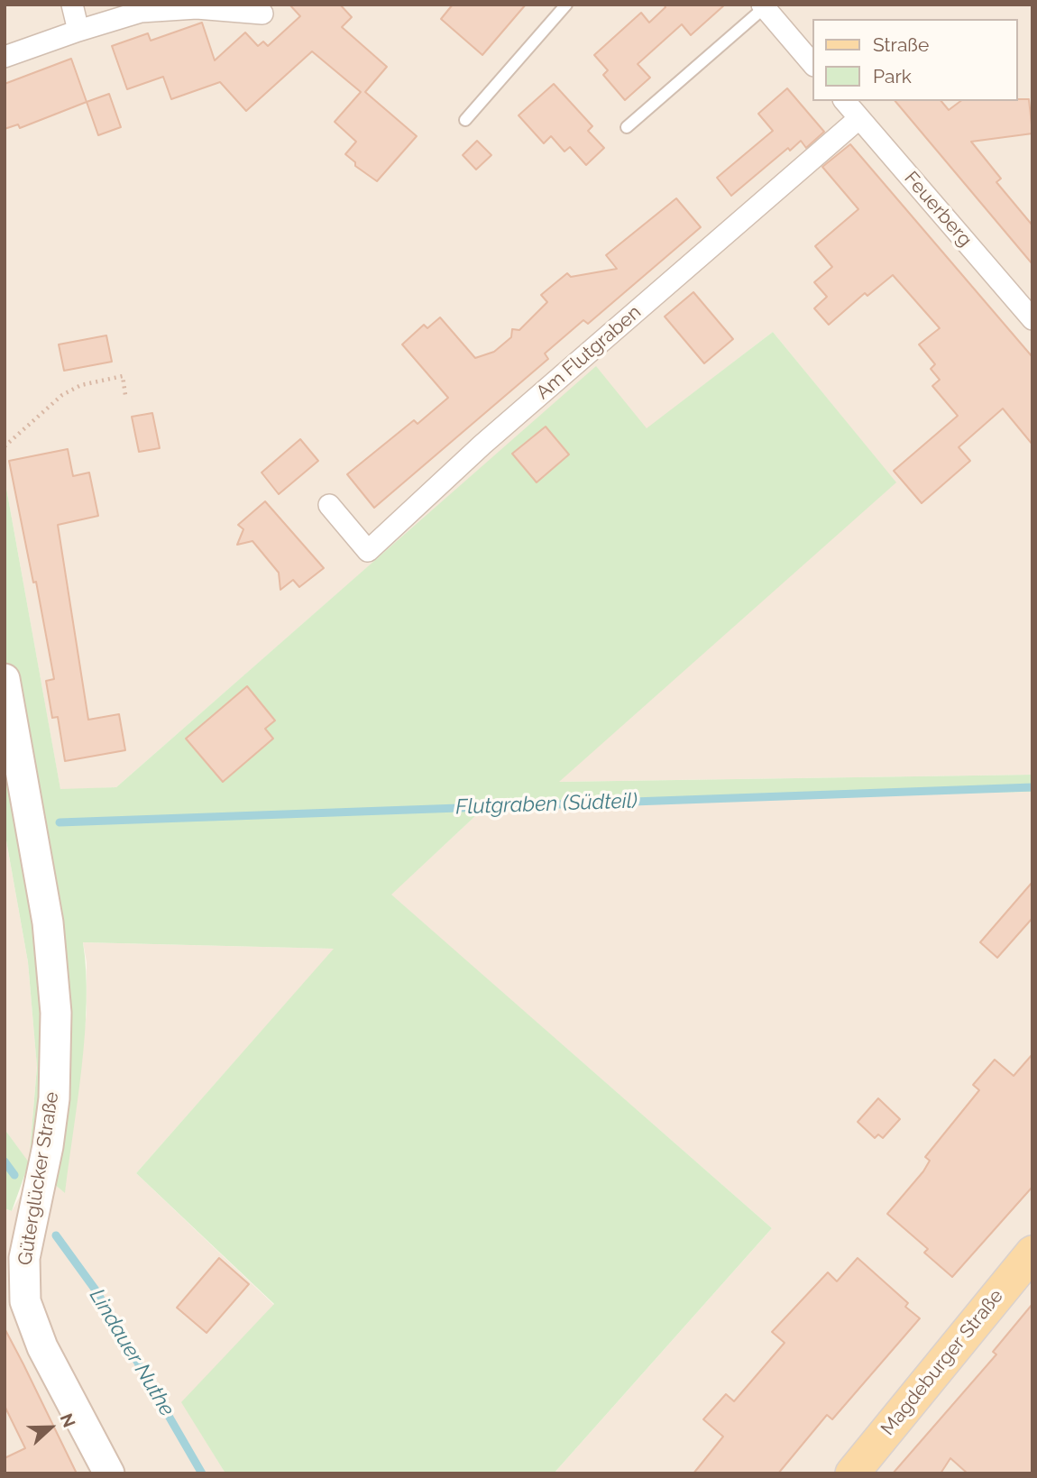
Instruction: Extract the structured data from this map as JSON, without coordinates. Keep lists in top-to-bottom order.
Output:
{
  "streets": {
    "main road": ["Magdeburger Straße"],
    "street": ["Feuerberg", "Am Flutgraben", "Güterglücker Straße"]
  },
  "crossings": [
    ["Feuerberg", "Am Flutgraben"]
  ],
  "water": ["Flutgraben (Südteil)", "Lindauer Nuthe"],
  "legend": ["Straße", "Park"],
  "north": "right"
}
